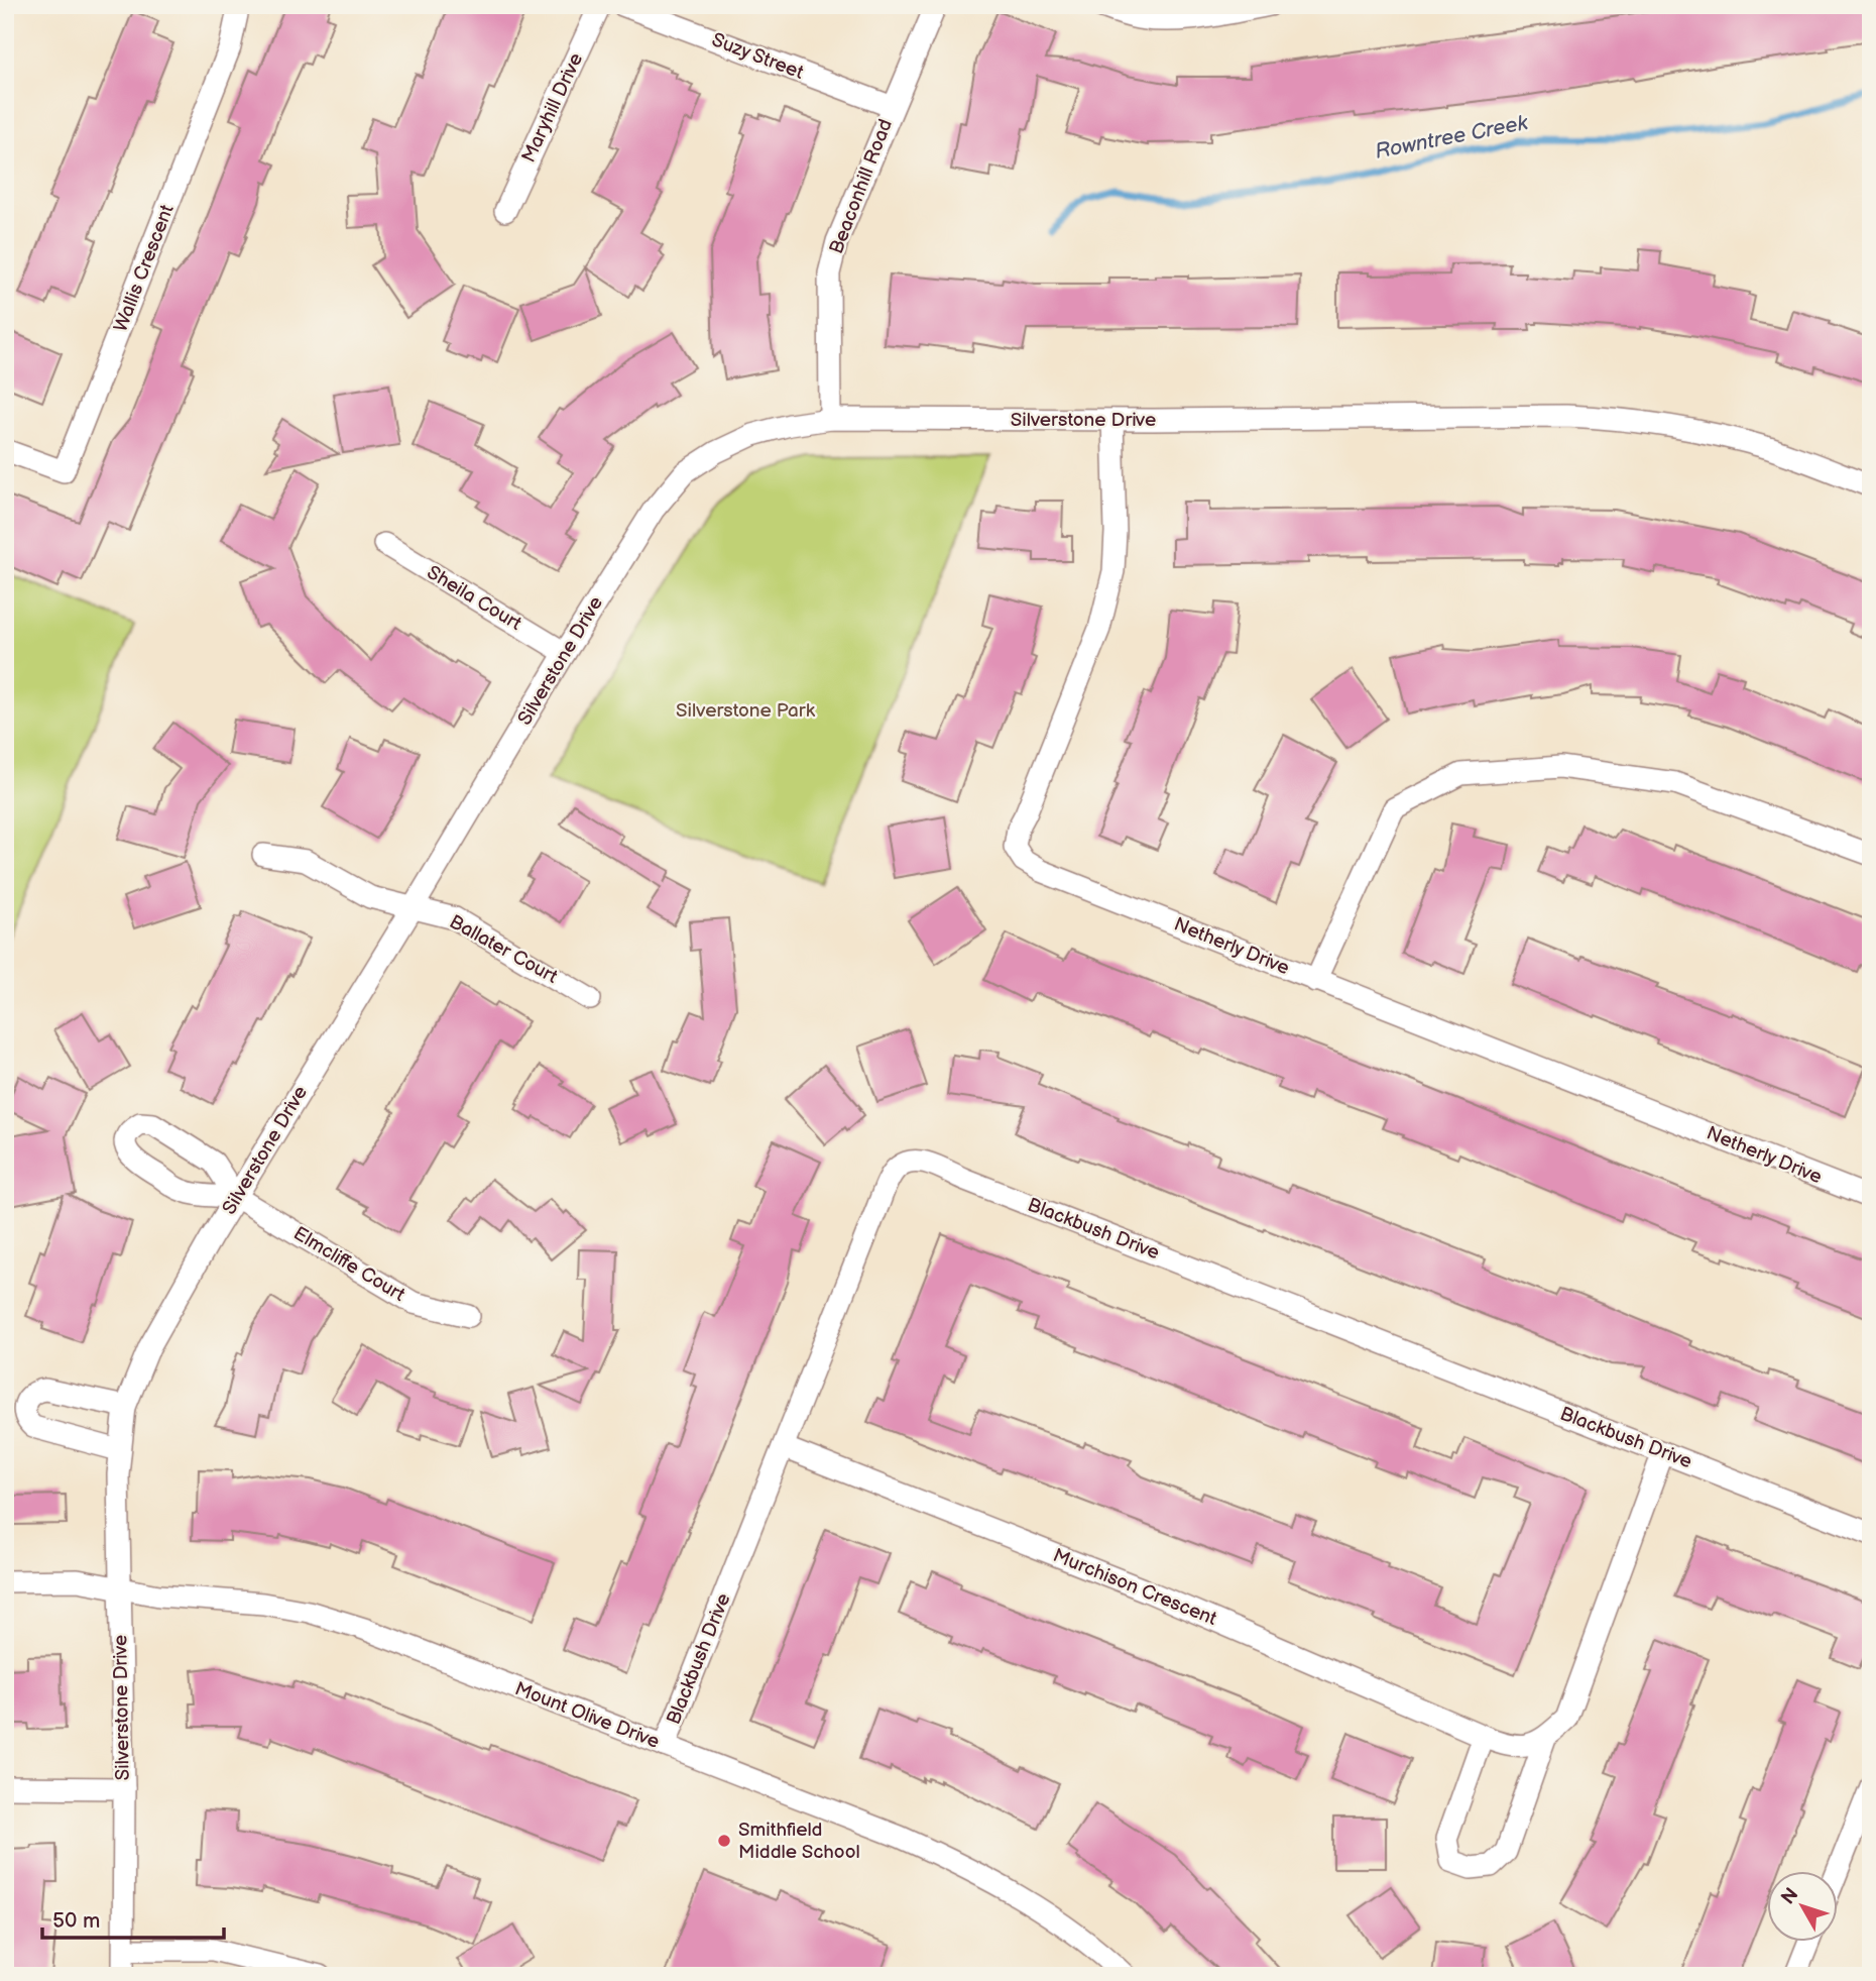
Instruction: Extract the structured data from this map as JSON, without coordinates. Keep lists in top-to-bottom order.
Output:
{
  "streets": {
    "street": [
      "Suzy Street",
      "Maryhill Drive",
      "Beaconhill Road",
      "Wallis Crescent",
      "Silverstone Drive",
      "Sheila Court",
      "Netherly Drive",
      "Ballater Court",
      "Blackbush Drive",
      "Elmcliffe Court",
      "Murchison Crescent",
      "Mount Olive Drive"
    ]
  },
  "crossings": [
    ["Suzy Street", "Beaconhill Road"],
    ["Beaconhill Road", "Silverstone Drive"],
    ["Silverstone Drive", "Sheila Court"],
    ["Silverstone Drive", "Netherly Drive"],
    ["Silverstone Drive", "Ballater Court"],
    ["Silverstone Drive", "Elmcliffe Court"],
    ["Silverstone Drive", "Mount Olive Drive"],
    ["Blackbush Drive", "Murchison Crescent"],
    ["Blackbush Drive", "Mount Olive Drive"]
  ],
  "water": ["Rowntree Creek"],
  "parks": ["Silverstone Park"],
  "places": ["Smithfield Middle School"],
  "scale_bar": "50 m",
  "north": "top left"
}
